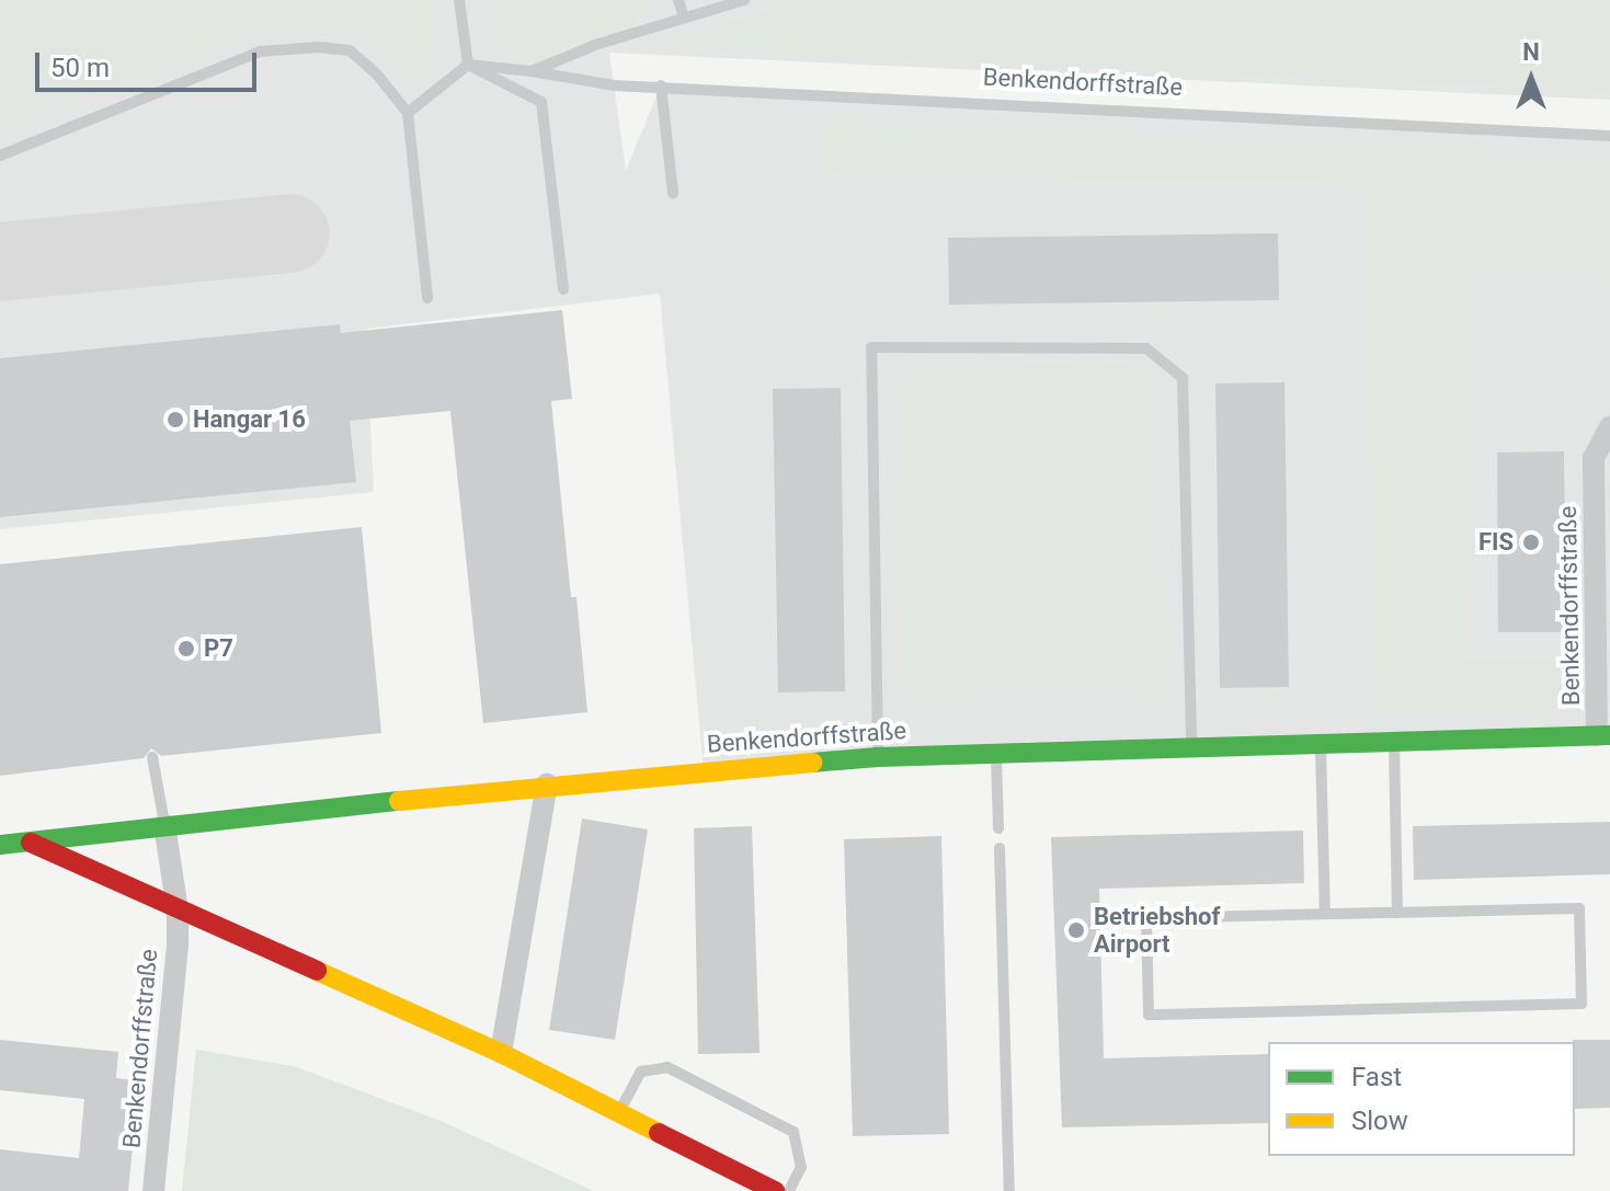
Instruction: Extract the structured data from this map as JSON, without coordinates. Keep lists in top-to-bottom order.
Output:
{
  "streets": {
    "street": ["Benkendorffstraße"]
  },
  "places": [
    "Hangar 16",
    "FIS",
    "P7",
    "Betriebshof Airport"
  ],
  "legend": ["Fast", "Slow"],
  "scale_bar": "50 m",
  "north": "top"
}
